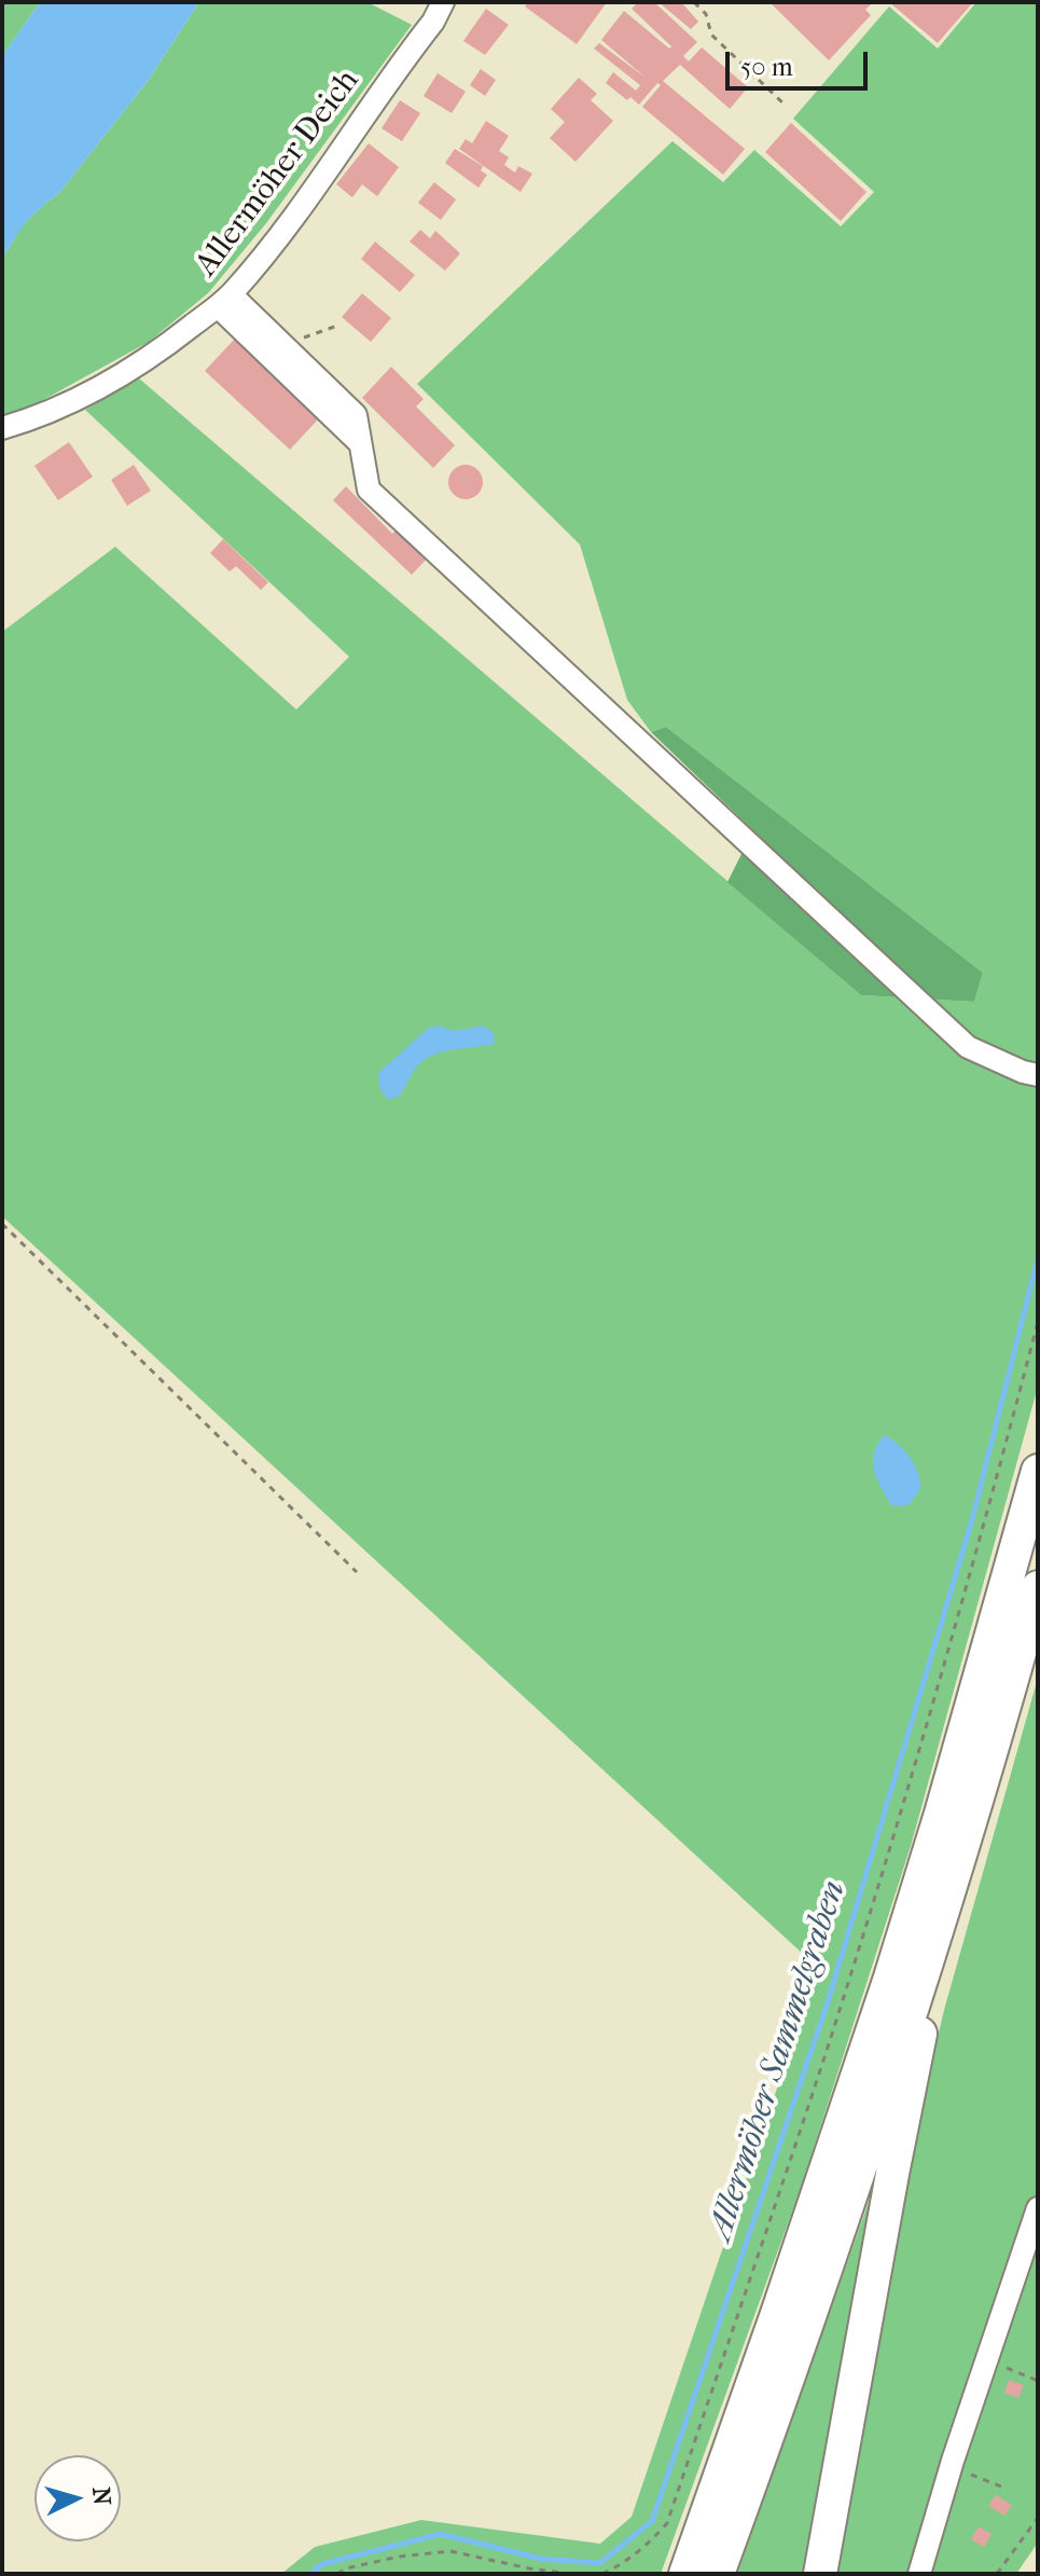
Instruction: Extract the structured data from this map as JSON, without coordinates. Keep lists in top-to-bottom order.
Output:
{
  "streets": {
    "street": ["Allermöher Deich"]
  },
  "water": ["Allermöher Sammelgraben"],
  "scale_bar": "50 m",
  "north": "right"
}
